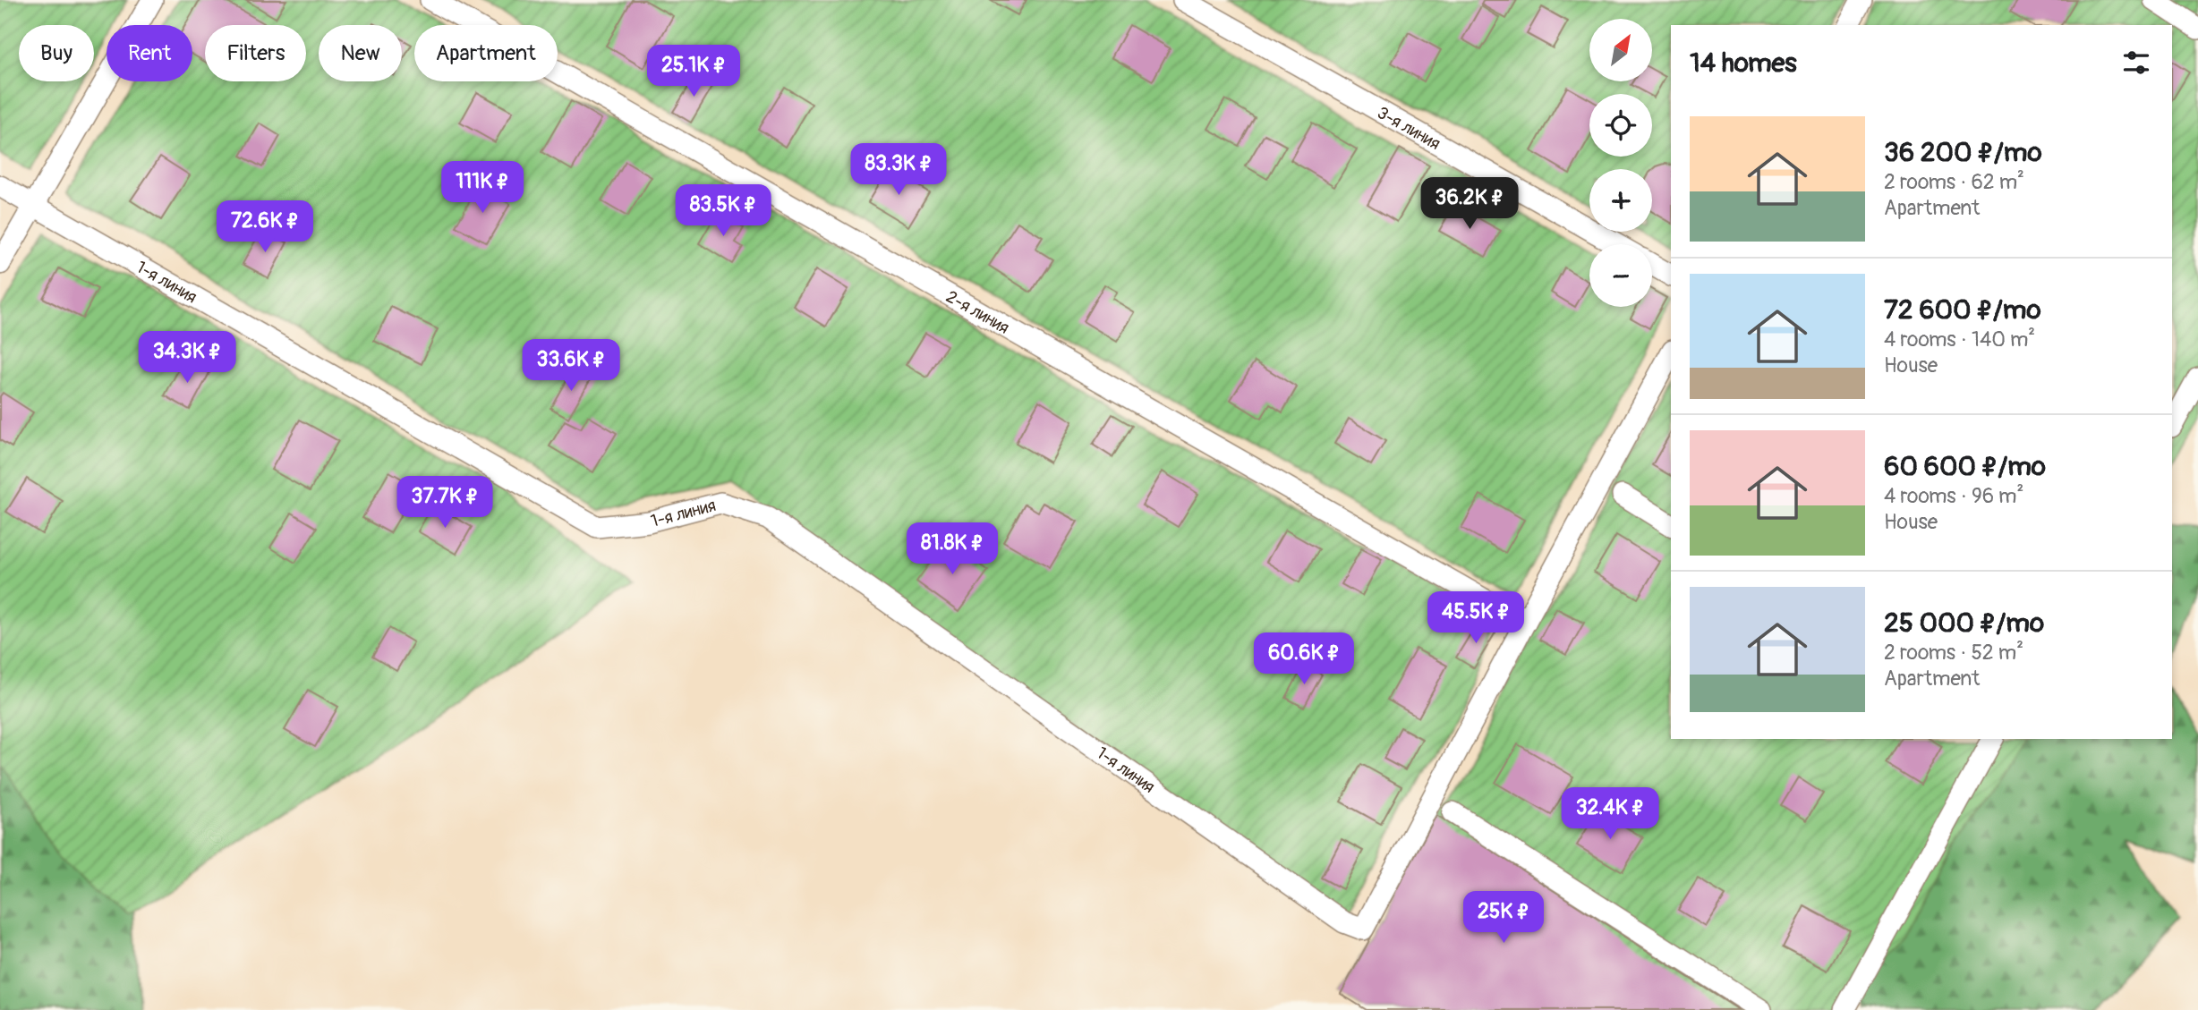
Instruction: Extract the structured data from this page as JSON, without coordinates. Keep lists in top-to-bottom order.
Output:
{
  "streets": {
    "lane": ["3-я линия", "1-я линия", "2-я линия"]
  },
  "crossings": [
    ["1-я линия", "2-я линия"]
  ],
  "north": "top right",
  "page": {
    "map_buttons": ["+", "−"],
    "chip": [
      "Buy",
      "Rent",
      "Filters",
      "New",
      "Apartment"
    ],
    "heading": "14 homes",
    "price": [
      "25.1K ₽",
      "83.3K ₽",
      "111K ₽",
      "36.2K ₽",
      "83.5K ₽",
      "72.6K ₽",
      "34.3K ₽",
      "33.6K ₽",
      "37.7K ₽",
      "81.8K ₽",
      "45.5K ₽",
      "60.6K ₽",
      "32.4K ₽",
      "25K ₽"
    ],
    "list": [
      {
        "name": "36 200 ₽/mo",
        "note": "2 rooms · 62 m² · Apartment"
      },
      {
        "name": "72 600 ₽/mo",
        "note": "4 rooms · 140 m² · House"
      },
      {
        "name": "60 600 ₽/mo",
        "note": "4 rooms · 96 m² · House"
      },
      {
        "name": "25 000 ₽/mo",
        "note": "2 rooms · 52 m² · Apartment"
      }
    ]
  }
}
